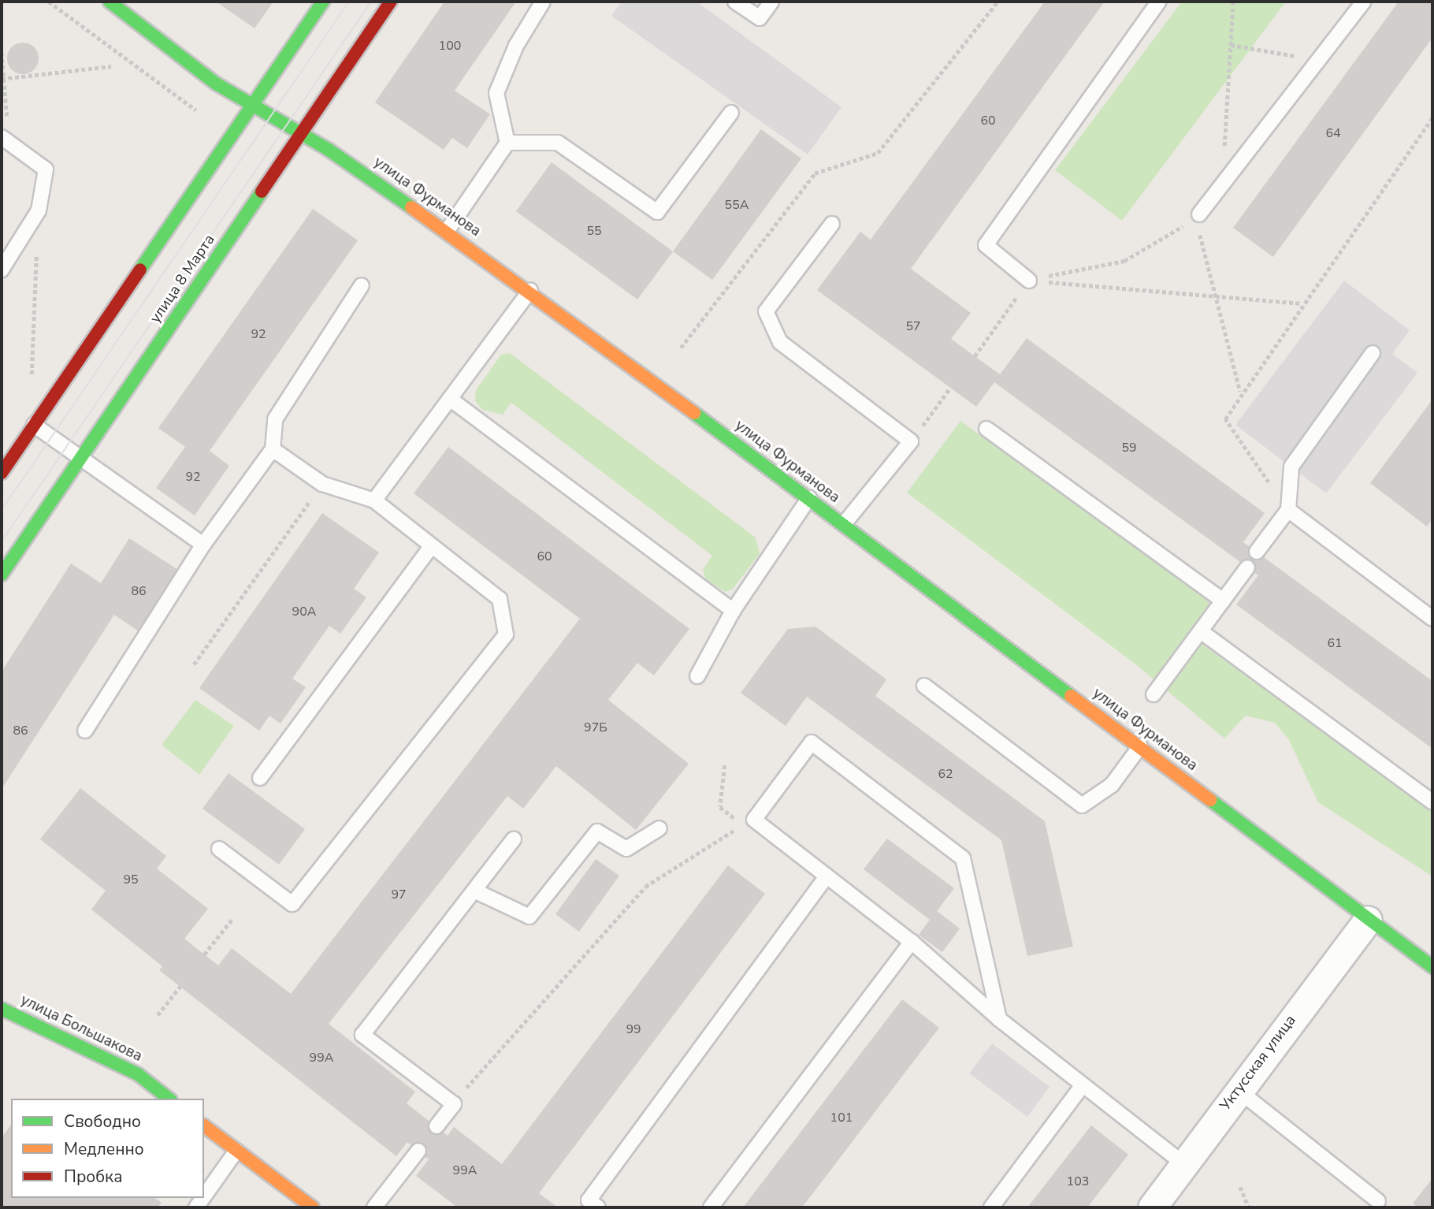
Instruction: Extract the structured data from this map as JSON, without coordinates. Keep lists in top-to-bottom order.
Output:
{
  "streets": {
    "main road": ["улица Фурманова", "улица 8 Марта", "улица Большакова"],
    "street": ["Уктусская улица"]
  },
  "crossings": [
    ["улица Фурманова", "улица 8 Марта"],
    ["улица Фурманова", "Уктусская улица"]
  ],
  "house_numbers": [
    "100",
    "60",
    "64",
    "55А",
    "55",
    "57",
    "92",
    "59",
    "92",
    "60",
    "86",
    "90А",
    "61",
    "97Б",
    "86",
    "62",
    "95",
    "97",
    "99",
    "99А",
    "101",
    "99А",
    "103"
  ],
  "legend": ["Свободно", "Медленно", "Пробка"]
}
